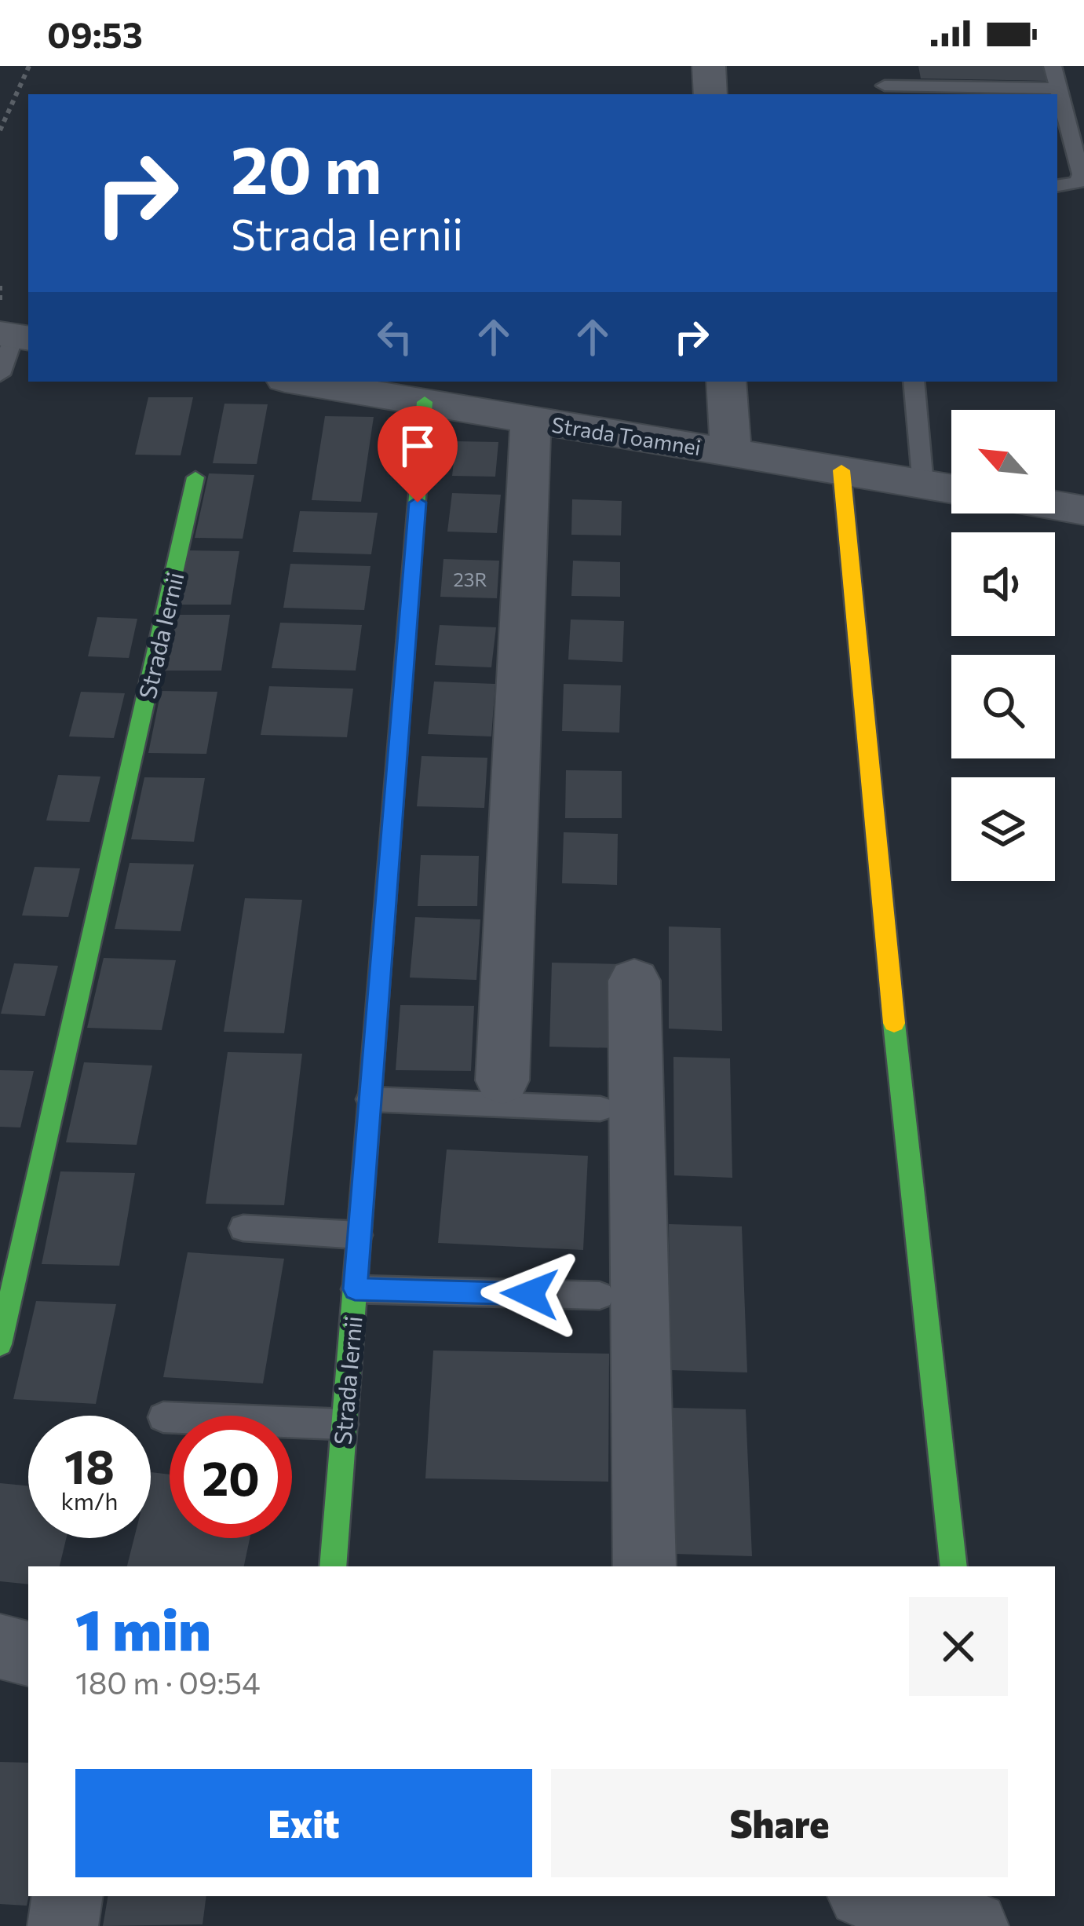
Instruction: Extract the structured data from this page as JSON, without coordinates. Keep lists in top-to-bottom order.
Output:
{
  "streets": {
    "street": ["Strada Toamnei", "Strada Iernii"]
  },
  "crossings": [
    ["Strada Toamnei", "Strada Iernii"]
  ],
  "house_numbers": ["23R"],
  "north": "top left",
  "page": {
    "status": "09:53",
    "turn": ["20 m", "Strada Iernii"],
    "speed": "18 km/h",
    "limit": "20",
    "heading": ["1 min", "180 m · 09:54"],
    "buttons": ["Exit", "Share"]
  }
}
